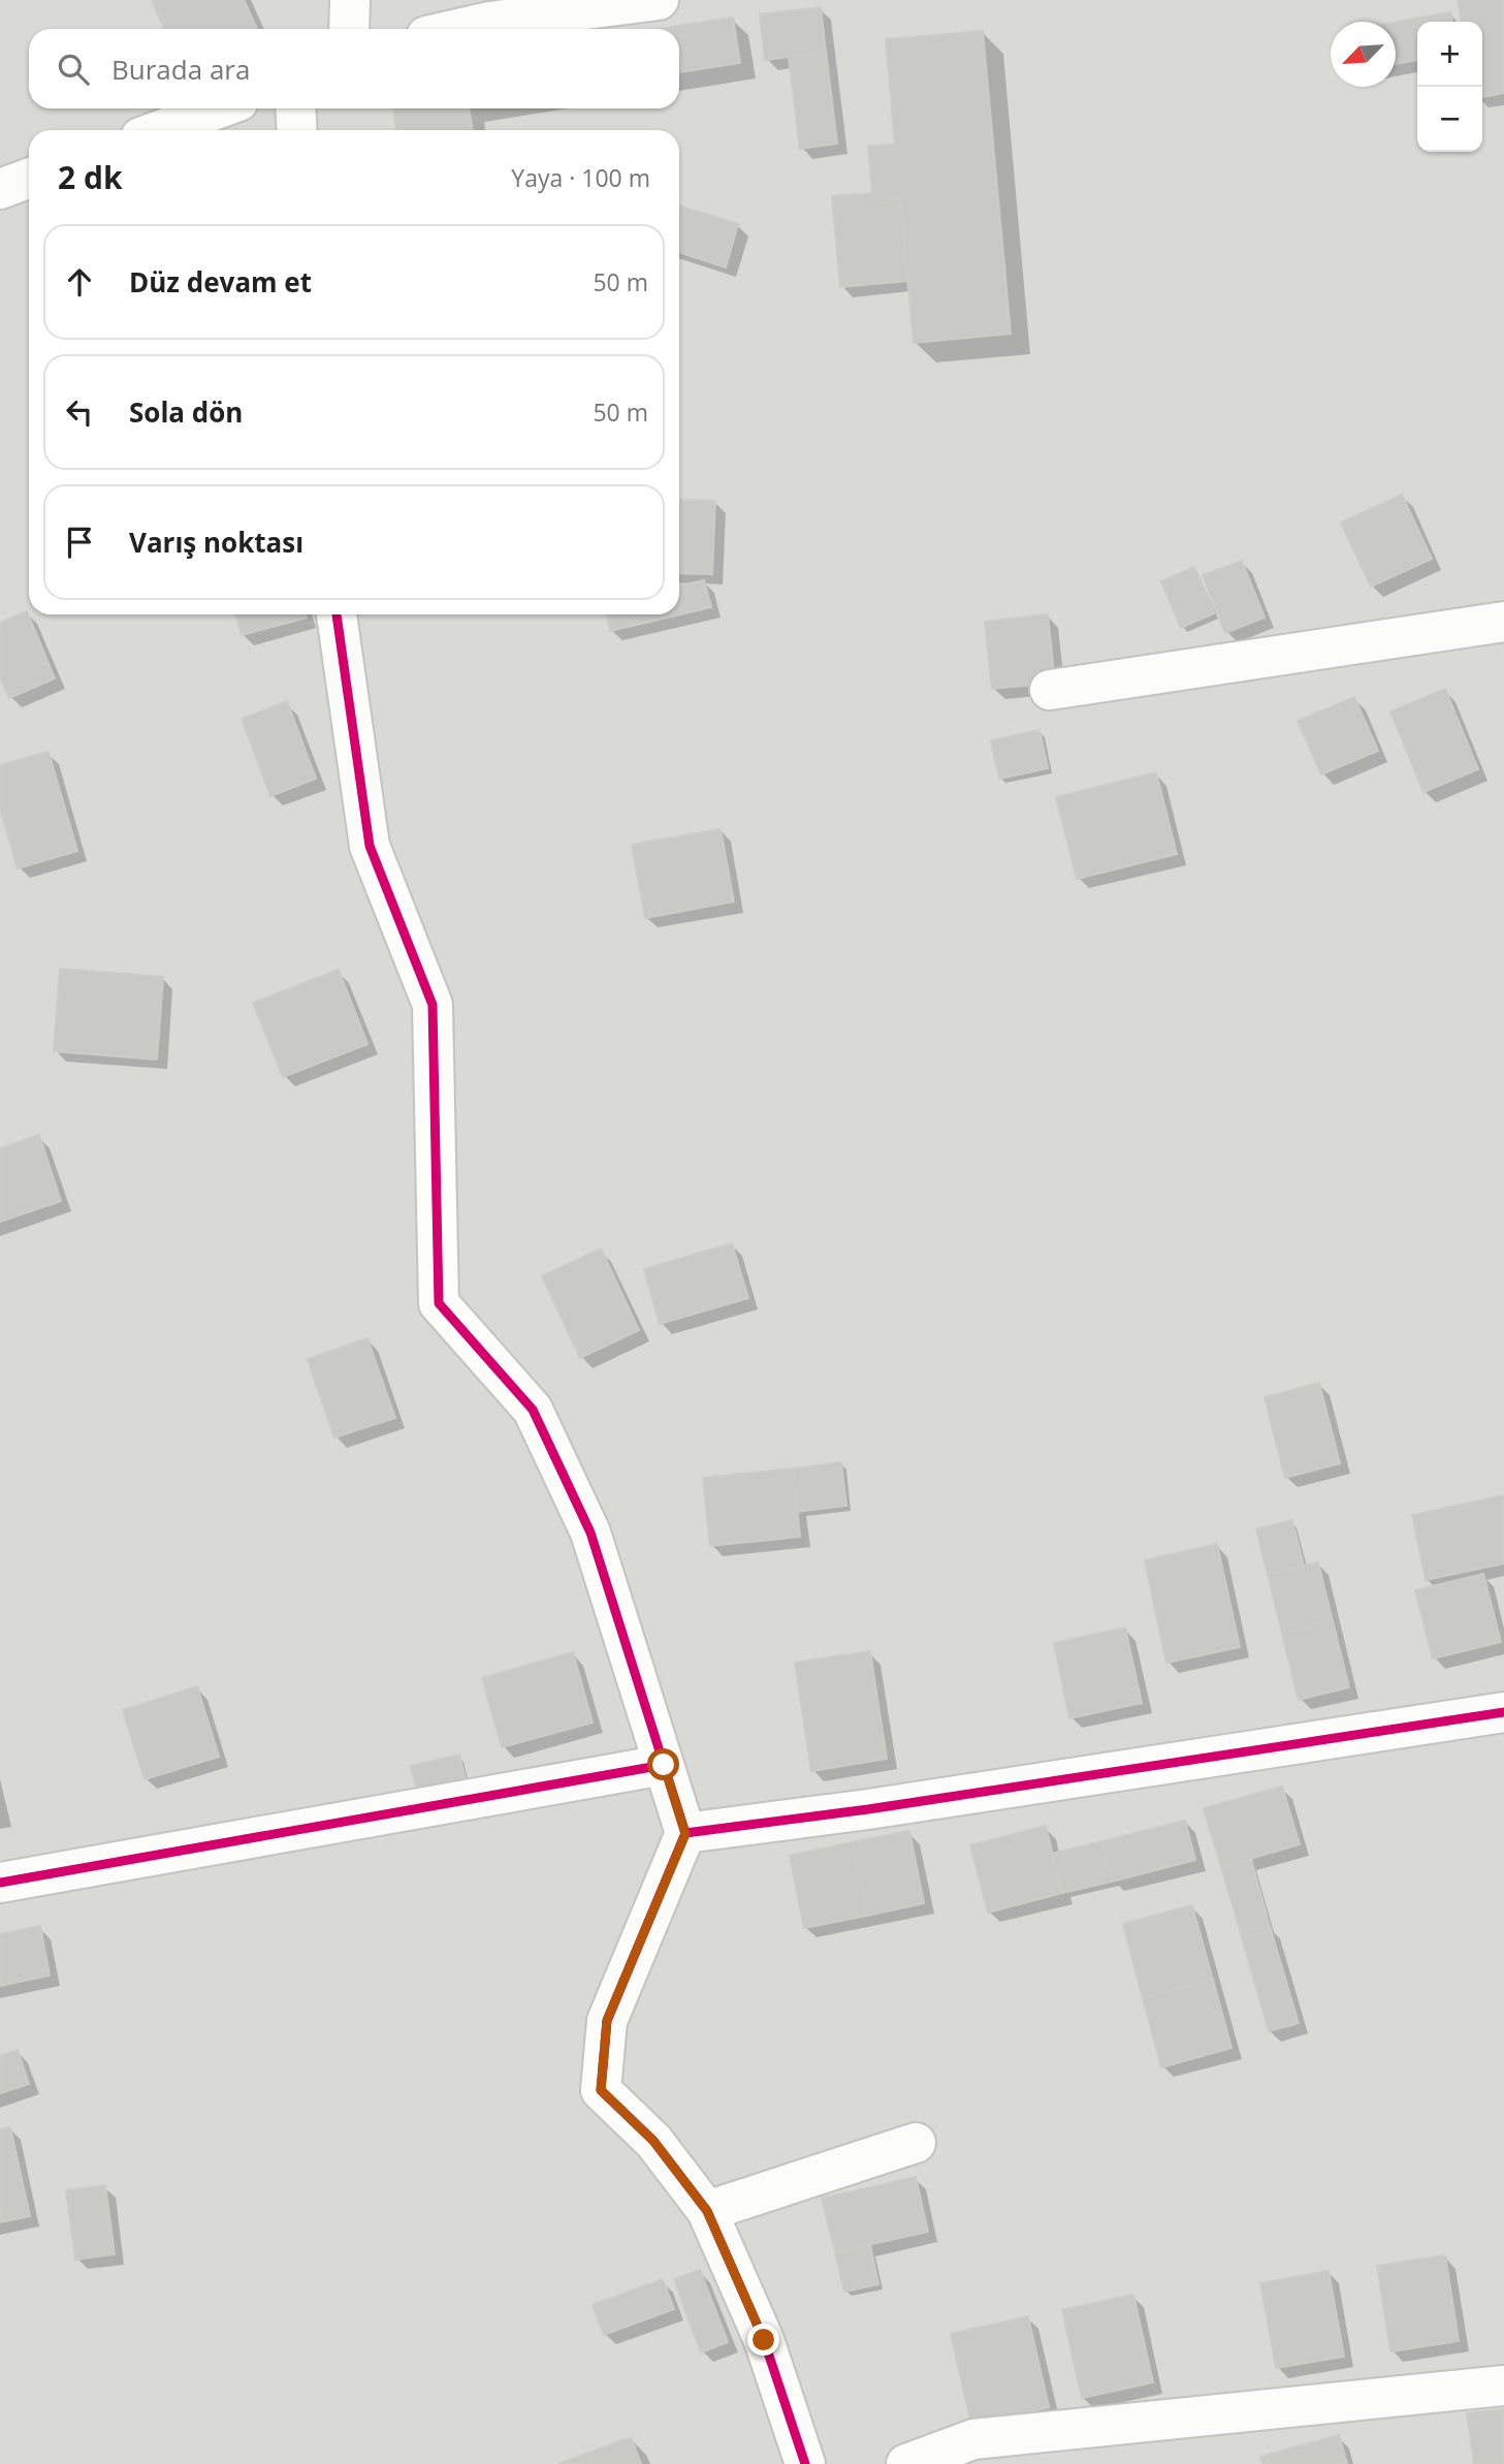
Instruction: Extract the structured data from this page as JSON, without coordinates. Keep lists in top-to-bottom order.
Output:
{
  "north": "bottom left",
  "page": {
    "map_buttons": ["+", "−"],
    "search": "Burada ara",
    "heading": ["2 dk", "Yaya · 100 m"],
    "list": [
      ["Düz devam et", "50 m"],
      ["Sola dön", "50 m"],
      "Varış noktası"
    ]
  }
}
